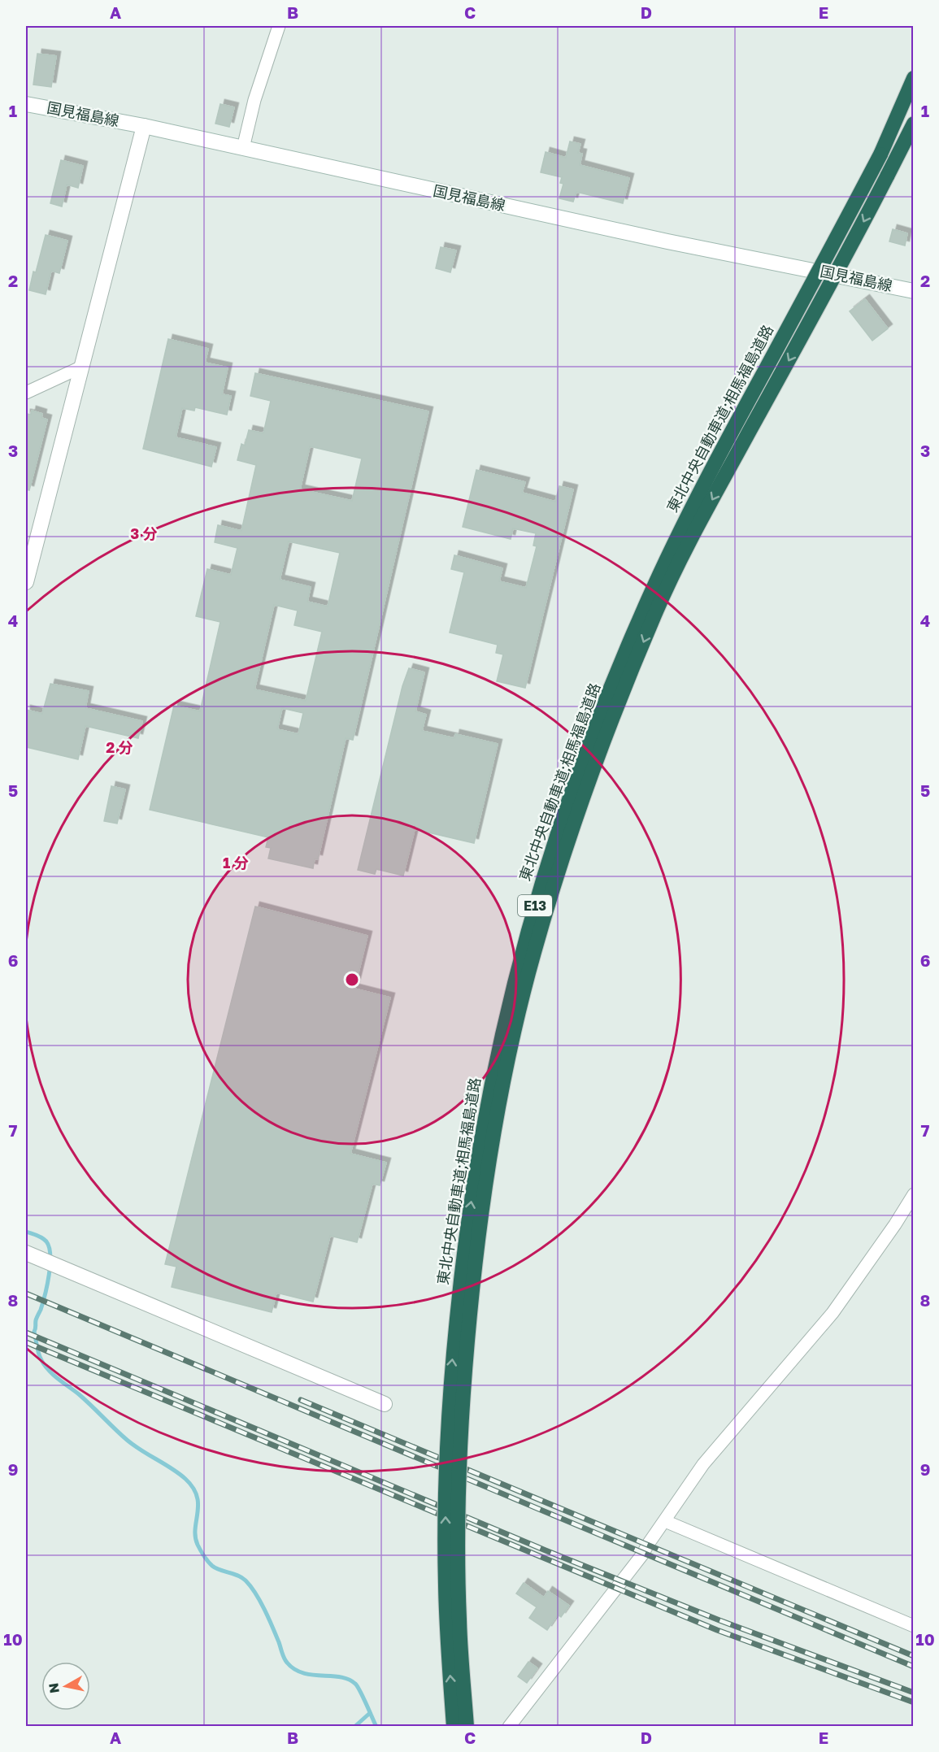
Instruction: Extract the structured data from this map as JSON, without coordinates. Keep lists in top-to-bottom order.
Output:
{
  "streets": {
    "highway": ["東北中央自動車道;相馬福島道路", "E13"],
    "main road": ["国見福島線"]
  },
  "north": "left",
  "grid": {
    "columns": [
      "A",
      "B",
      "C",
      "D",
      "E"
    ],
    "rows": [
      "1",
      "2",
      "3",
      "4",
      "5",
      "6",
      "7",
      "8",
      "9",
      "10"
    ]
  },
  "rings": ["3 分", "2 分", "1 分"]
}
